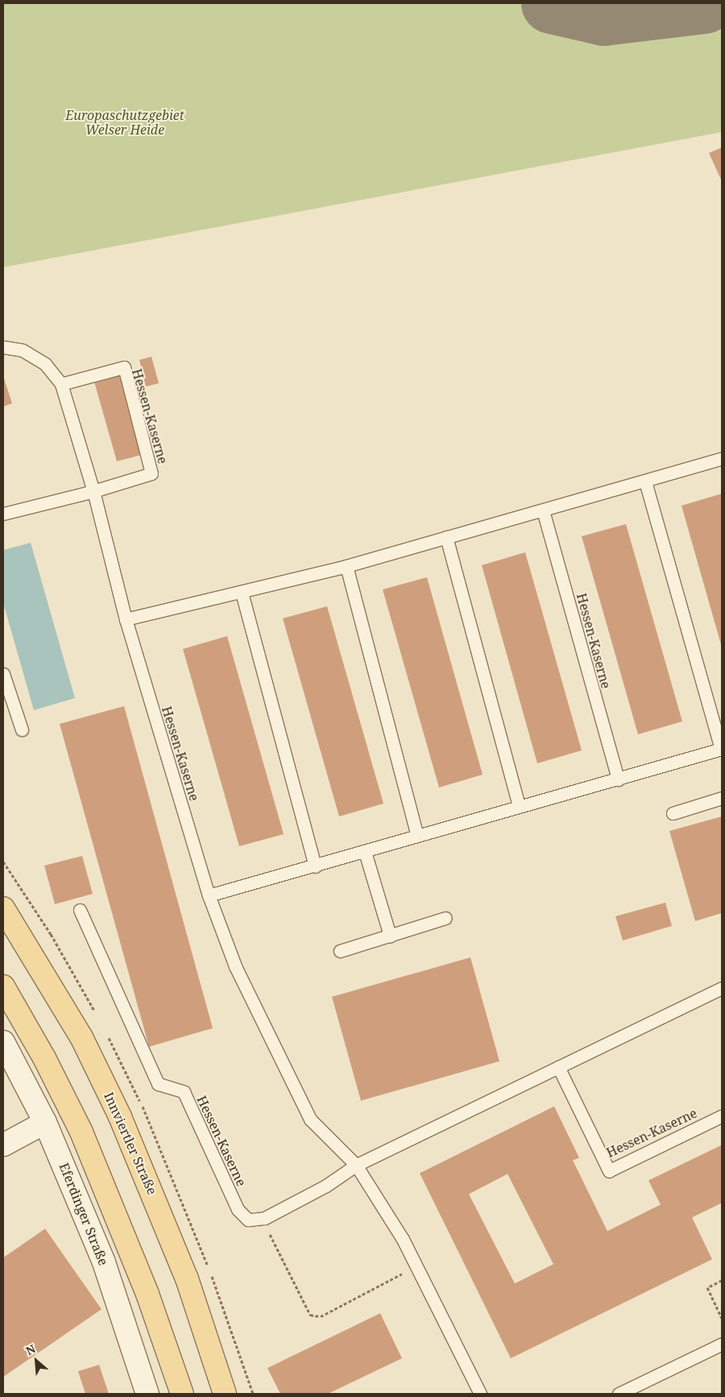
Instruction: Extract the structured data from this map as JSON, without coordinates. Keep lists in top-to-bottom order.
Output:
{
  "streets": {
    "main road": ["Innviertler Straße"],
    "street": ["Eferdinger Straße"],
    "lane": ["Hessen-Kaserne"]
  },
  "parks": ["Europaschutzgebiet Welser Heide"],
  "north": "top left"
}
